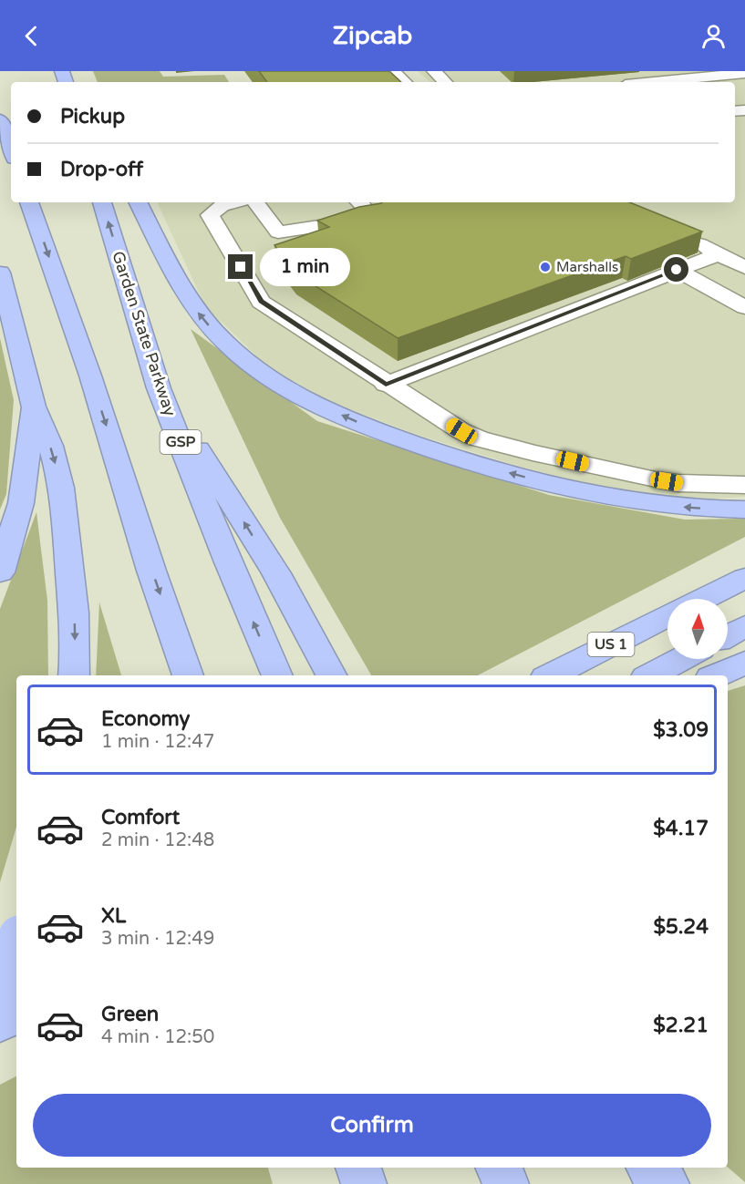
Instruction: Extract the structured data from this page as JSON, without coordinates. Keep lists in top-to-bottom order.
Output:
{
  "streets": {
    "highway": ["Garden State Parkway", "GSP", "US 1"]
  },
  "places": ["Marshalls"],
  "north": "top",
  "page": {
    "header": "Zipcab",
    "banner": ["Pickup", "Drop-off"],
    "bubble": "1 min",
    "list": [
      {
        "name": "Economy",
        "note": "1 min · 12:47",
        "value": "$3.09"
      },
      {
        "name": "Comfort",
        "note": "2 min · 12:48",
        "value": "$4.17"
      },
      {
        "name": "XL",
        "note": "3 min · 12:49",
        "value": "$5.24"
      },
      {
        "name": "Green",
        "note": "4 min · 12:50",
        "value": "$2.21"
      }
    ],
    "buttons": "Confirm"
  }
}
